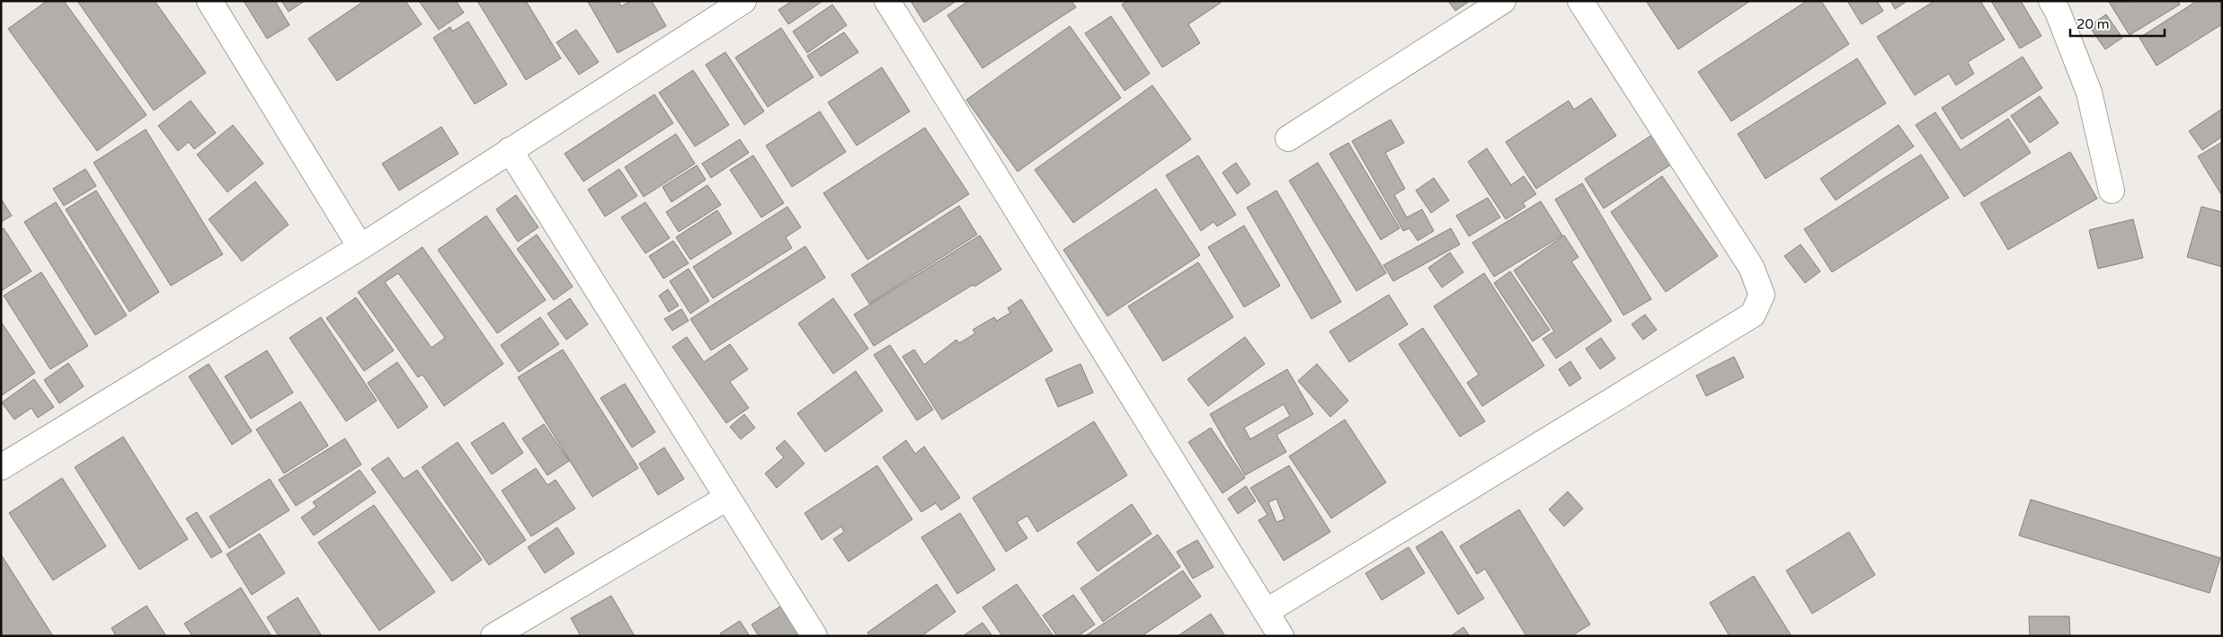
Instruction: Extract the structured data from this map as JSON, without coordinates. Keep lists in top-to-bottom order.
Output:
{
  "scale_bar": "20 m"
}
